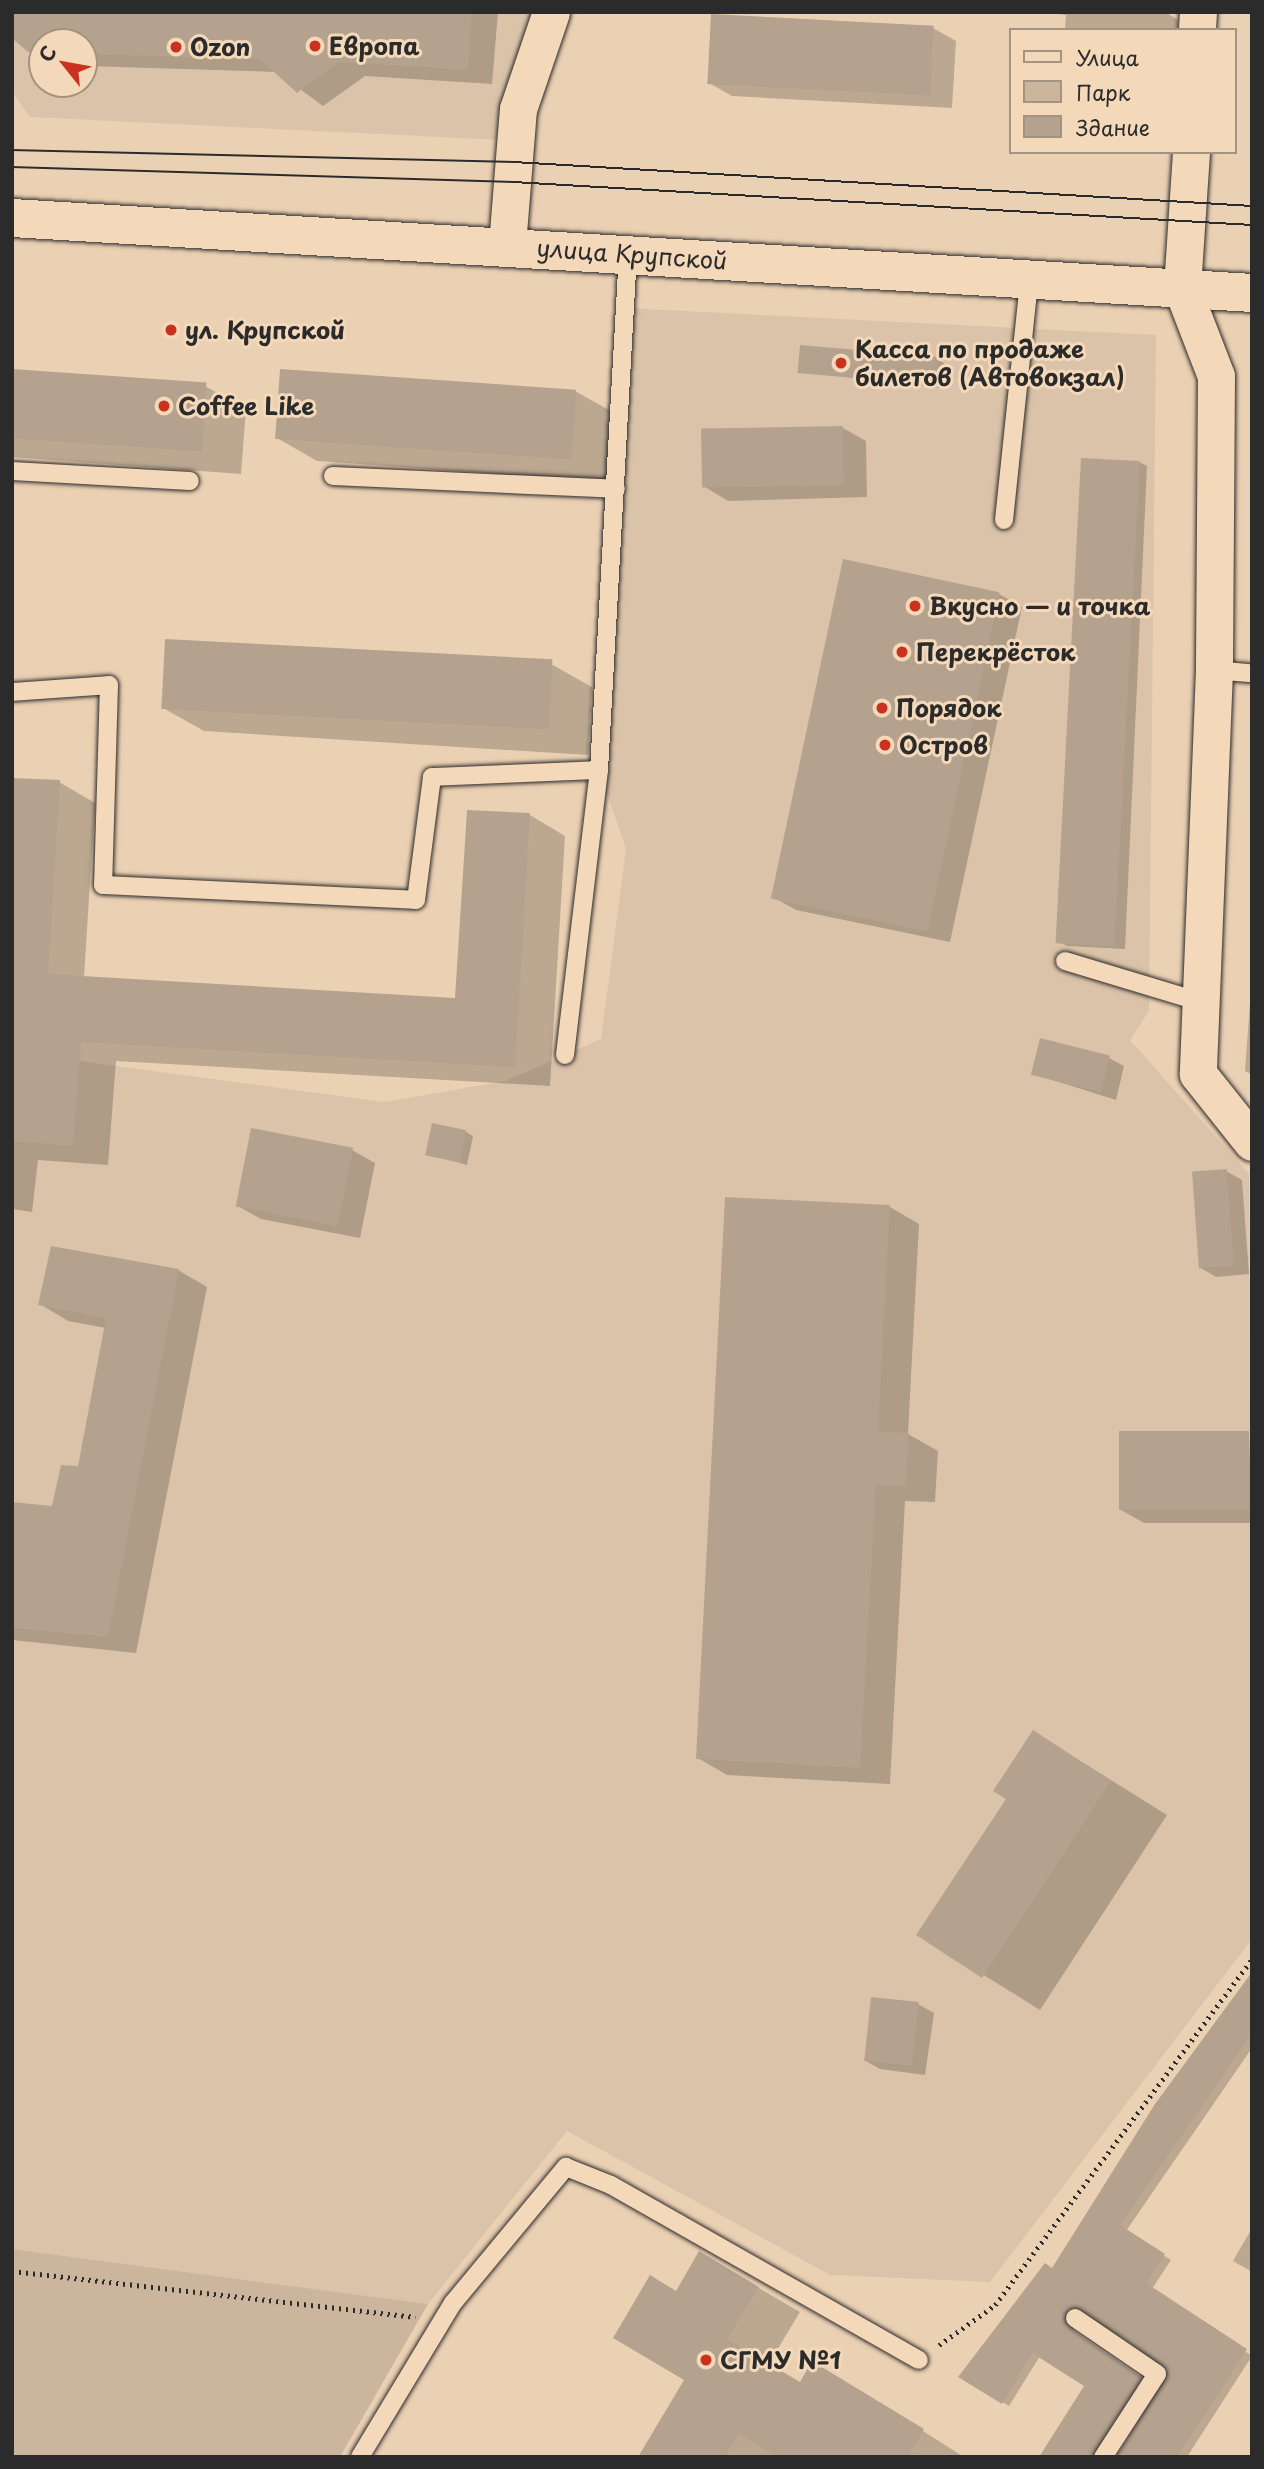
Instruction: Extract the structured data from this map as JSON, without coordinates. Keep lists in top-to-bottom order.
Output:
{
  "streets": {
    "main road": ["улица Крупской"]
  },
  "places": [
    "Европа",
    "Ozon",
    "ул. Крупской",
    "Касса по продаже билетов (Автовокзал)",
    "Coffee Like",
    "Вкусно — и точка",
    "Перекрёсток",
    "Порядок",
    "Остров",
    "СГМУ №1"
  ],
  "legend": ["Улица", "Парк", "Здание"],
  "north": "top left"
}
